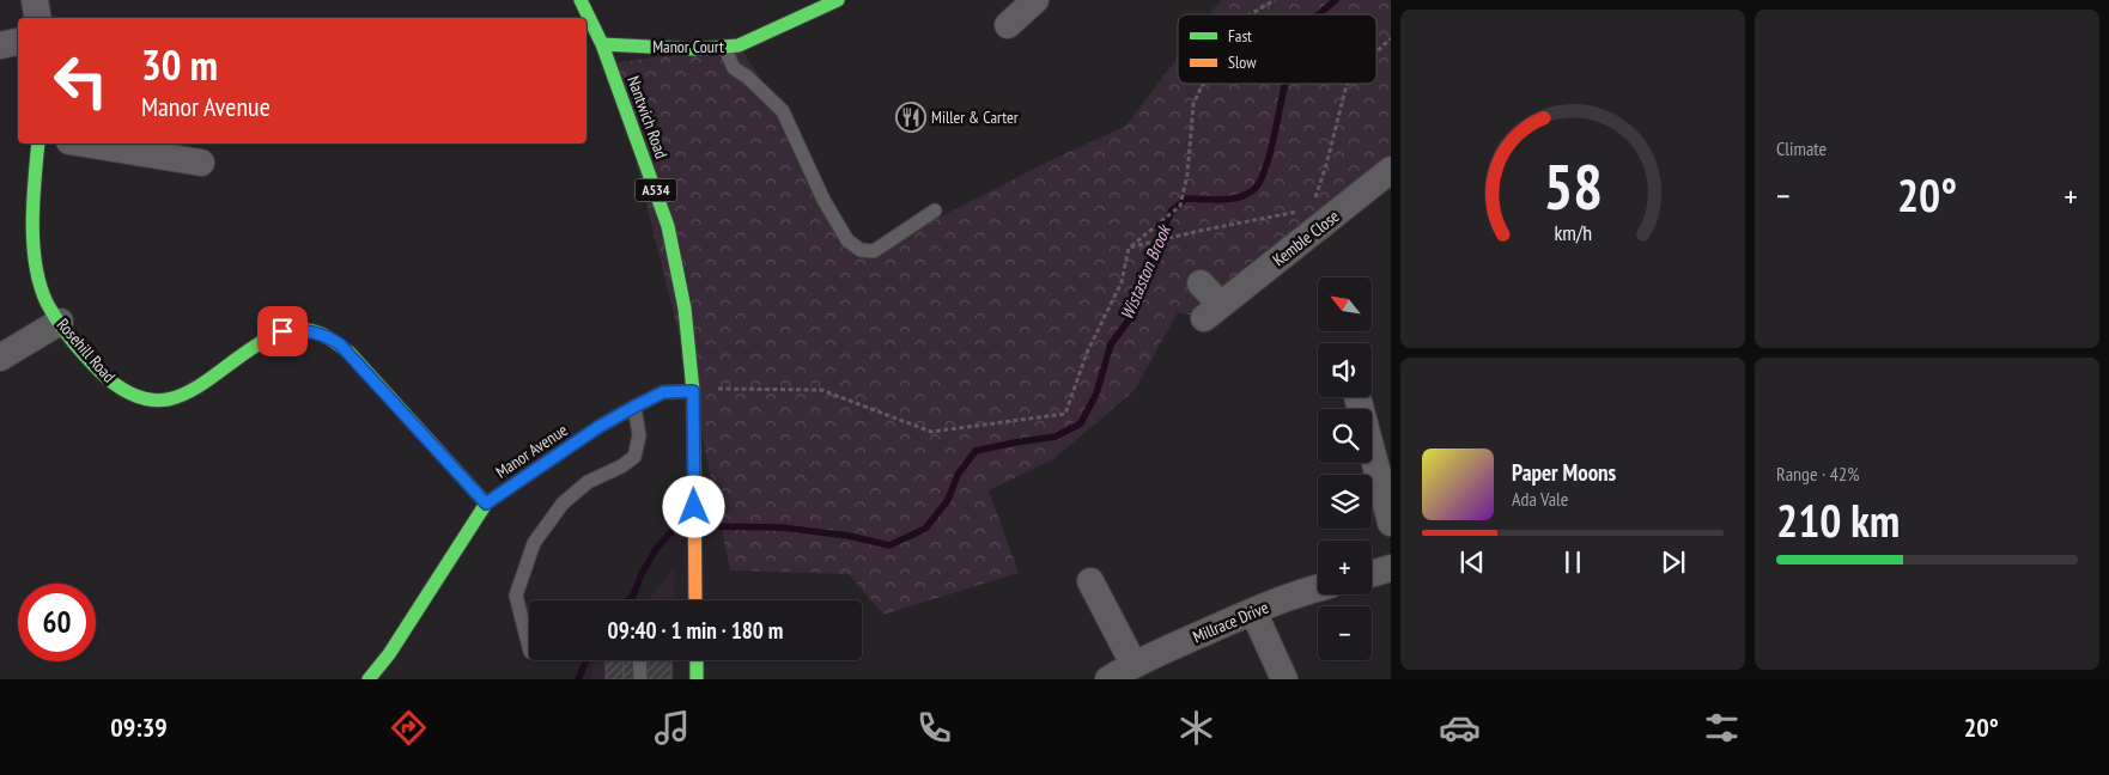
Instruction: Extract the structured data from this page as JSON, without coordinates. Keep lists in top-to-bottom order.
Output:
{
  "streets": {
    "street": [
      "Manor Court",
      "Nantwich Road",
      "A534",
      "Kemble Close",
      "Rosehill Road",
      "Manor Avenue",
      "Millrace Drive"
    ]
  },
  "crossings": [
    ["Manor Court", "Nantwich Road"],
    ["Nantwich Road", "A534"],
    ["Nantwich Road", "Manor Avenue"],
    ["A534", "Manor Avenue"],
    ["Rosehill Road", "Manor Avenue"]
  ],
  "water": ["Wistaston Brook"],
  "places": {
    "restaurant": ["Miller & Carter"]
  },
  "legend": ["Fast", "Slow"],
  "north": "top left",
  "page": {
    "tile": [
      "Climate",
      ["Range · 42%", "210 km"]
    ],
    "turn": ["30 m", "Manor Avenue"],
    "heat": ["−", "20°", "+"],
    "map_buttons": ["+", "−"],
    "song": ["Paper Moons", "Ada Vale"],
    "limit": "60",
    "trip": "09:40 · 1 min · 180 m",
    "tabs": ["09:39", "20°"],
    "gauge": ["58", "km/h"]
  }
}
